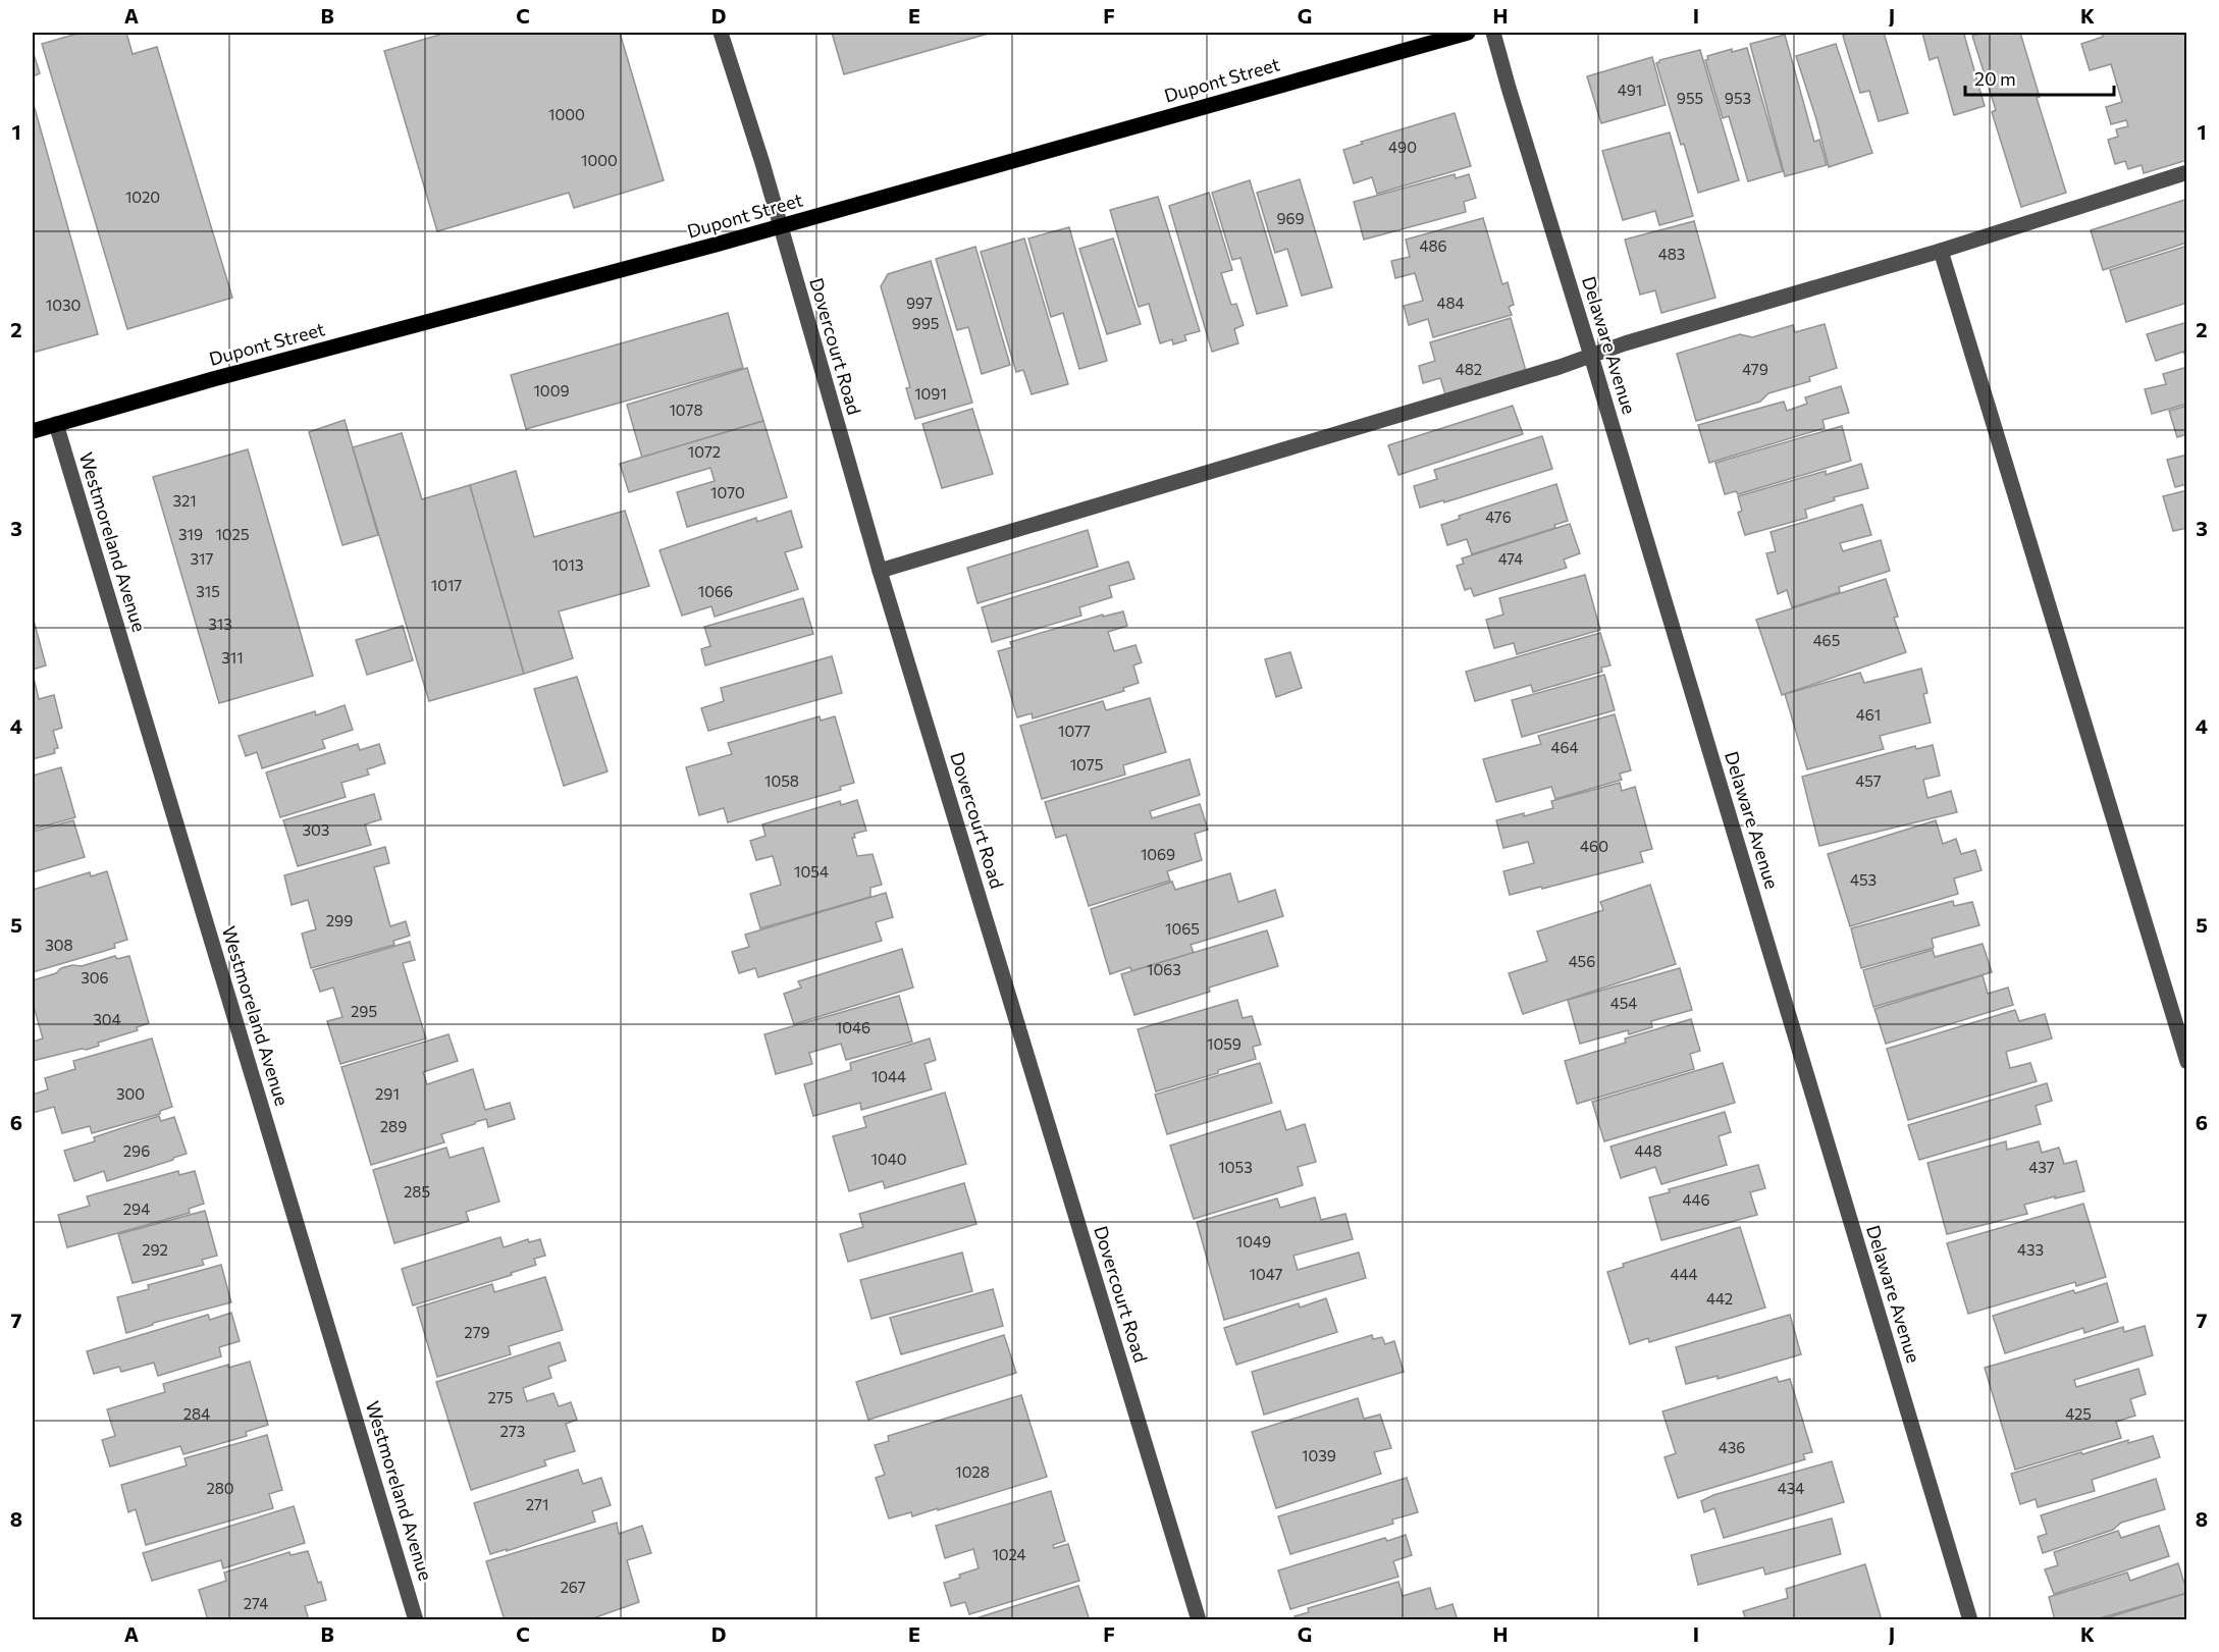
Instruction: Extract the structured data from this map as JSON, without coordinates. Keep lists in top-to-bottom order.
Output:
{
  "streets": {
    "main road": ["Dupont Street"],
    "street": ["Delaware Avenue", "Dovercourt Road", "Westmoreland Avenue"]
  },
  "crossings": [
    ["Dupont Street", "Dovercourt Road"],
    ["Dupont Street", "Westmoreland Avenue"]
  ],
  "house_numbers": [
    "491",
    "955",
    "953",
    "1000",
    "490",
    "1000",
    "1020",
    "969",
    "486",
    "483",
    "997",
    "484",
    "1030",
    "995",
    "482",
    "479",
    "1009",
    "1091",
    "1078",
    "1072",
    "1070",
    "321",
    "476",
    "319",
    "1025",
    "317",
    "474",
    "1013",
    "1017",
    "315",
    "1066",
    "313",
    "465",
    "311",
    "461",
    "1077",
    "464",
    "1075",
    "1058",
    "457",
    "303",
    "460",
    "1069",
    "1054",
    "453",
    "299",
    "1065",
    "308",
    "456",
    "1063",
    "306",
    "454",
    "295",
    "304",
    "1046",
    "1059",
    "1044",
    "300",
    "291",
    "289",
    "296",
    "448",
    "1040",
    "1053",
    "437",
    "285",
    "446",
    "294",
    "1049",
    "292",
    "433",
    "1047",
    "444",
    "442",
    "279",
    "275",
    "284",
    "425",
    "273",
    "436",
    "1039",
    "1028",
    "280",
    "434",
    "271",
    "1024",
    "267",
    "274"
  ],
  "scale_bar": "20 m",
  "grid": {
    "columns": [
      "A",
      "B",
      "C",
      "D",
      "E",
      "F",
      "G",
      "H",
      "I",
      "J",
      "K"
    ],
    "rows": [
      "1",
      "2",
      "3",
      "4",
      "5",
      "6",
      "7",
      "8"
    ]
  }
}
